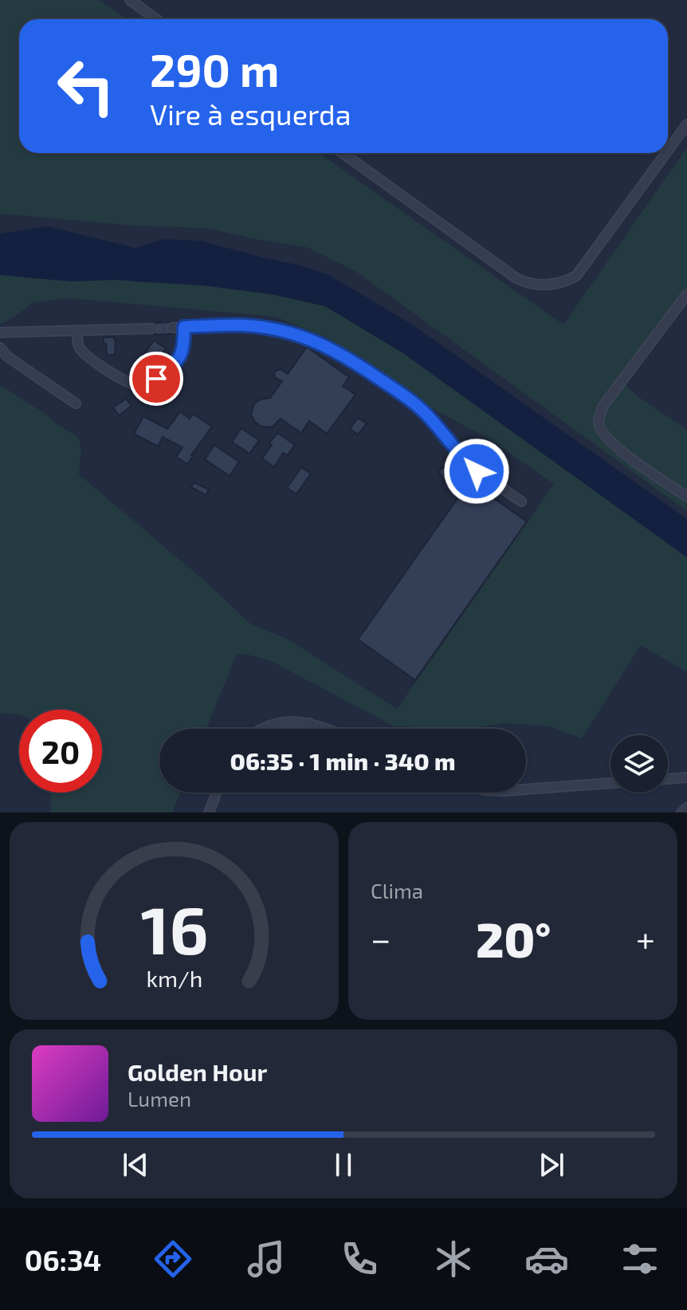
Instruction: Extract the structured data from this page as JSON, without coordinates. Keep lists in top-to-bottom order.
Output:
{
  "page": {
    "turn": ["290 m", "Vire à esquerda"],
    "limit": "20",
    "trip": "06:35 · 1 min · 340 m",
    "tile": "Clima",
    "heat": ["−", "20°", "+"],
    "song": ["Golden Hour", "Lumen"],
    "tabs": "06:34",
    "gauge": ["16", "km/h"]
  }
}
